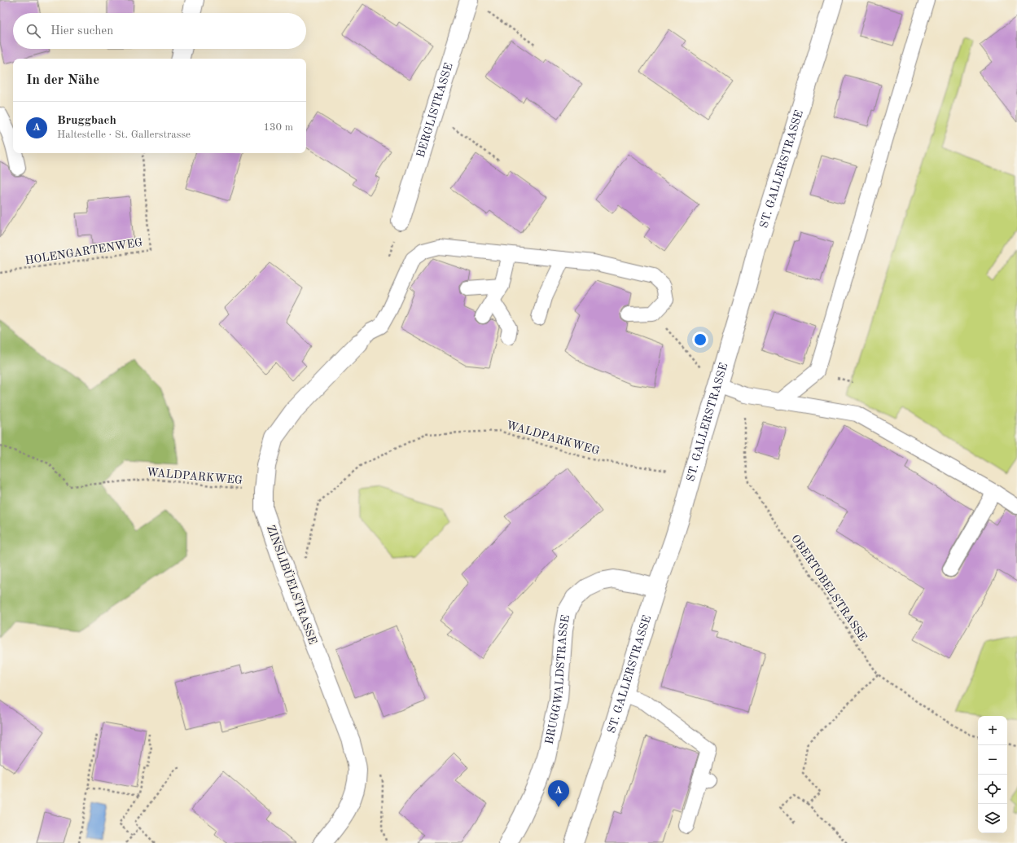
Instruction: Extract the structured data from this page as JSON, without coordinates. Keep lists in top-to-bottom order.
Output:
{
  "streets": {
    "street": [
      "BERGLISTRASSE",
      "ST. GALLERSTRASSE",
      "ZINSLIBÜELSTRASSE",
      "BRUGGWALDSTRASSE"
    ],
    "path": ["HOLENGARTENWEG", "WALDPARKWEG", "OBERTOBELSTRASSE"]
  },
  "crossings": [
    ["ST. GALLERSTRASSE", "BRUGGWALDSTRASSE"],
    ["WALDPARKWEG", "ZINSLIBÜELSTRASSE"]
  ],
  "page": {
    "search": "Hier suchen",
    "heading": "In der Nähe",
    "list": [
      {
        "mark": "A",
        "name": "Bruggbach",
        "note": "Haltestelle · St. Gallerstrasse",
        "value": "130 m"
      }
    ],
    "map_buttons": ["+", "−"],
    "pins": "A"
  }
}
